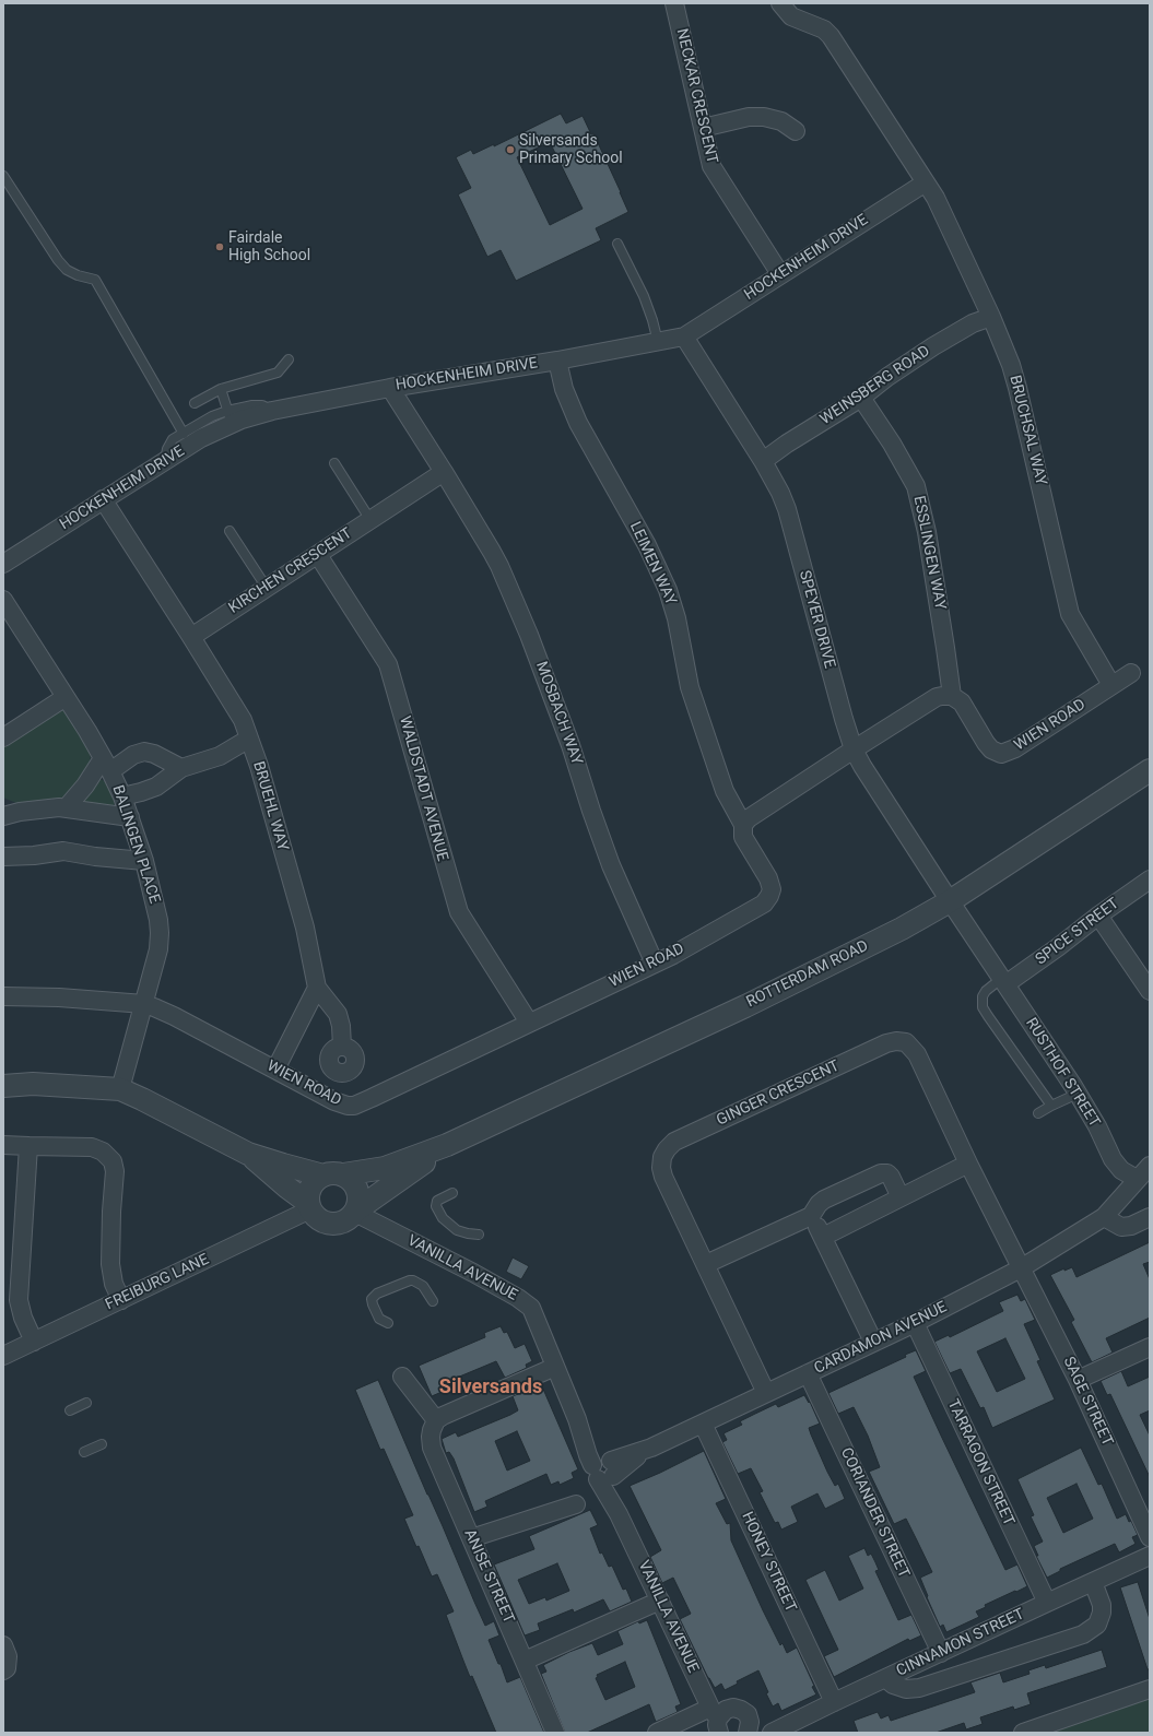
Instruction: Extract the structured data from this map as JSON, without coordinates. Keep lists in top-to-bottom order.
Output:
{
  "streets": {
    "street": [
      "NECKAR CRESCENT",
      "HOCKENHEIM DRIVE",
      "WEINSBERG ROAD",
      "BRUCHSAL WAY",
      "ESSLINGEN WAY",
      "LEIMEN WAY",
      "KIRCHEN CRESCENT",
      "SPEYER DRIVE",
      "MOSBACH WAY",
      "WIEN ROAD",
      "WALDSTADT AVENUE",
      "BRUEHL WAY",
      "BALINGEN PLACE",
      "SPICE STREET",
      "ROTTERDAM ROAD",
      "RUSTHOF STREET",
      "GINGER CRESCENT",
      "VANILLA AVENUE",
      "FREIBURG LANE",
      "CARDAMON AVENUE",
      "SAGE STREET",
      "TARRAGON STREET",
      "CORIANDER STREET",
      "HONEY STREET",
      "ANISE STREET",
      "CINNAMON STREET"
    ]
  },
  "crossings": [
    ["NECKAR CRESCENT", "HOCKENHEIM DRIVE"],
    ["HOCKENHEIM DRIVE", "BRUCHSAL WAY"],
    ["HOCKENHEIM DRIVE", "LEIMEN WAY"],
    ["HOCKENHEIM DRIVE", "SPEYER DRIVE"],
    ["WEINSBERG ROAD", "BRUCHSAL WAY"],
    ["WEINSBERG ROAD", "ESSLINGEN WAY"],
    ["WEINSBERG ROAD", "SPEYER DRIVE"],
    ["BRUCHSAL WAY", "WIEN ROAD"],
    ["ESSLINGEN WAY", "WIEN ROAD"],
    ["LEIMEN WAY", "WIEN ROAD"],
    ["KIRCHEN CRESCENT", "MOSBACH WAY"],
    ["KIRCHEN CRESCENT", "WALDSTADT AVENUE"],
    ["KIRCHEN CRESCENT", "BRUEHL WAY"],
    ["SPEYER DRIVE", "ROTTERDAM ROAD"],
    ["SPEYER DRIVE", "RUSTHOF STREET"],
    ["MOSBACH WAY", "WIEN ROAD"],
    ["WIEN ROAD", "WALDSTADT AVENUE"],
    ["WIEN ROAD", "BALINGEN PLACE"],
    ["SPICE STREET", "RUSTHOF STREET"],
    ["ROTTERDAM ROAD", "VANILLA AVENUE"],
    ["ROTTERDAM ROAD", "FREIBURG LANE"],
    ["RUSTHOF STREET", "CARDAMON AVENUE"],
    ["GINGER CRESCENT", "CARDAMON AVENUE"],
    ["GINGER CRESCENT", "SAGE STREET"],
    ["VANILLA AVENUE", "FREIBURG LANE"],
    ["VANILLA AVENUE", "CARDAMON AVENUE"],
    ["CARDAMON AVENUE", "SAGE STREET"],
    ["CARDAMON AVENUE", "TARRAGON STREET"],
    ["CARDAMON AVENUE", "CORIANDER STREET"],
    ["CARDAMON AVENUE", "HONEY STREET"],
    ["TARRAGON STREET", "CINNAMON STREET"],
    ["CORIANDER STREET", "CINNAMON STREET"],
    ["HONEY STREET", "CINNAMON STREET"]
  ],
  "districts": ["Silversands"],
  "places": ["Silversands Primary School", "Fairdale High School"]
}
